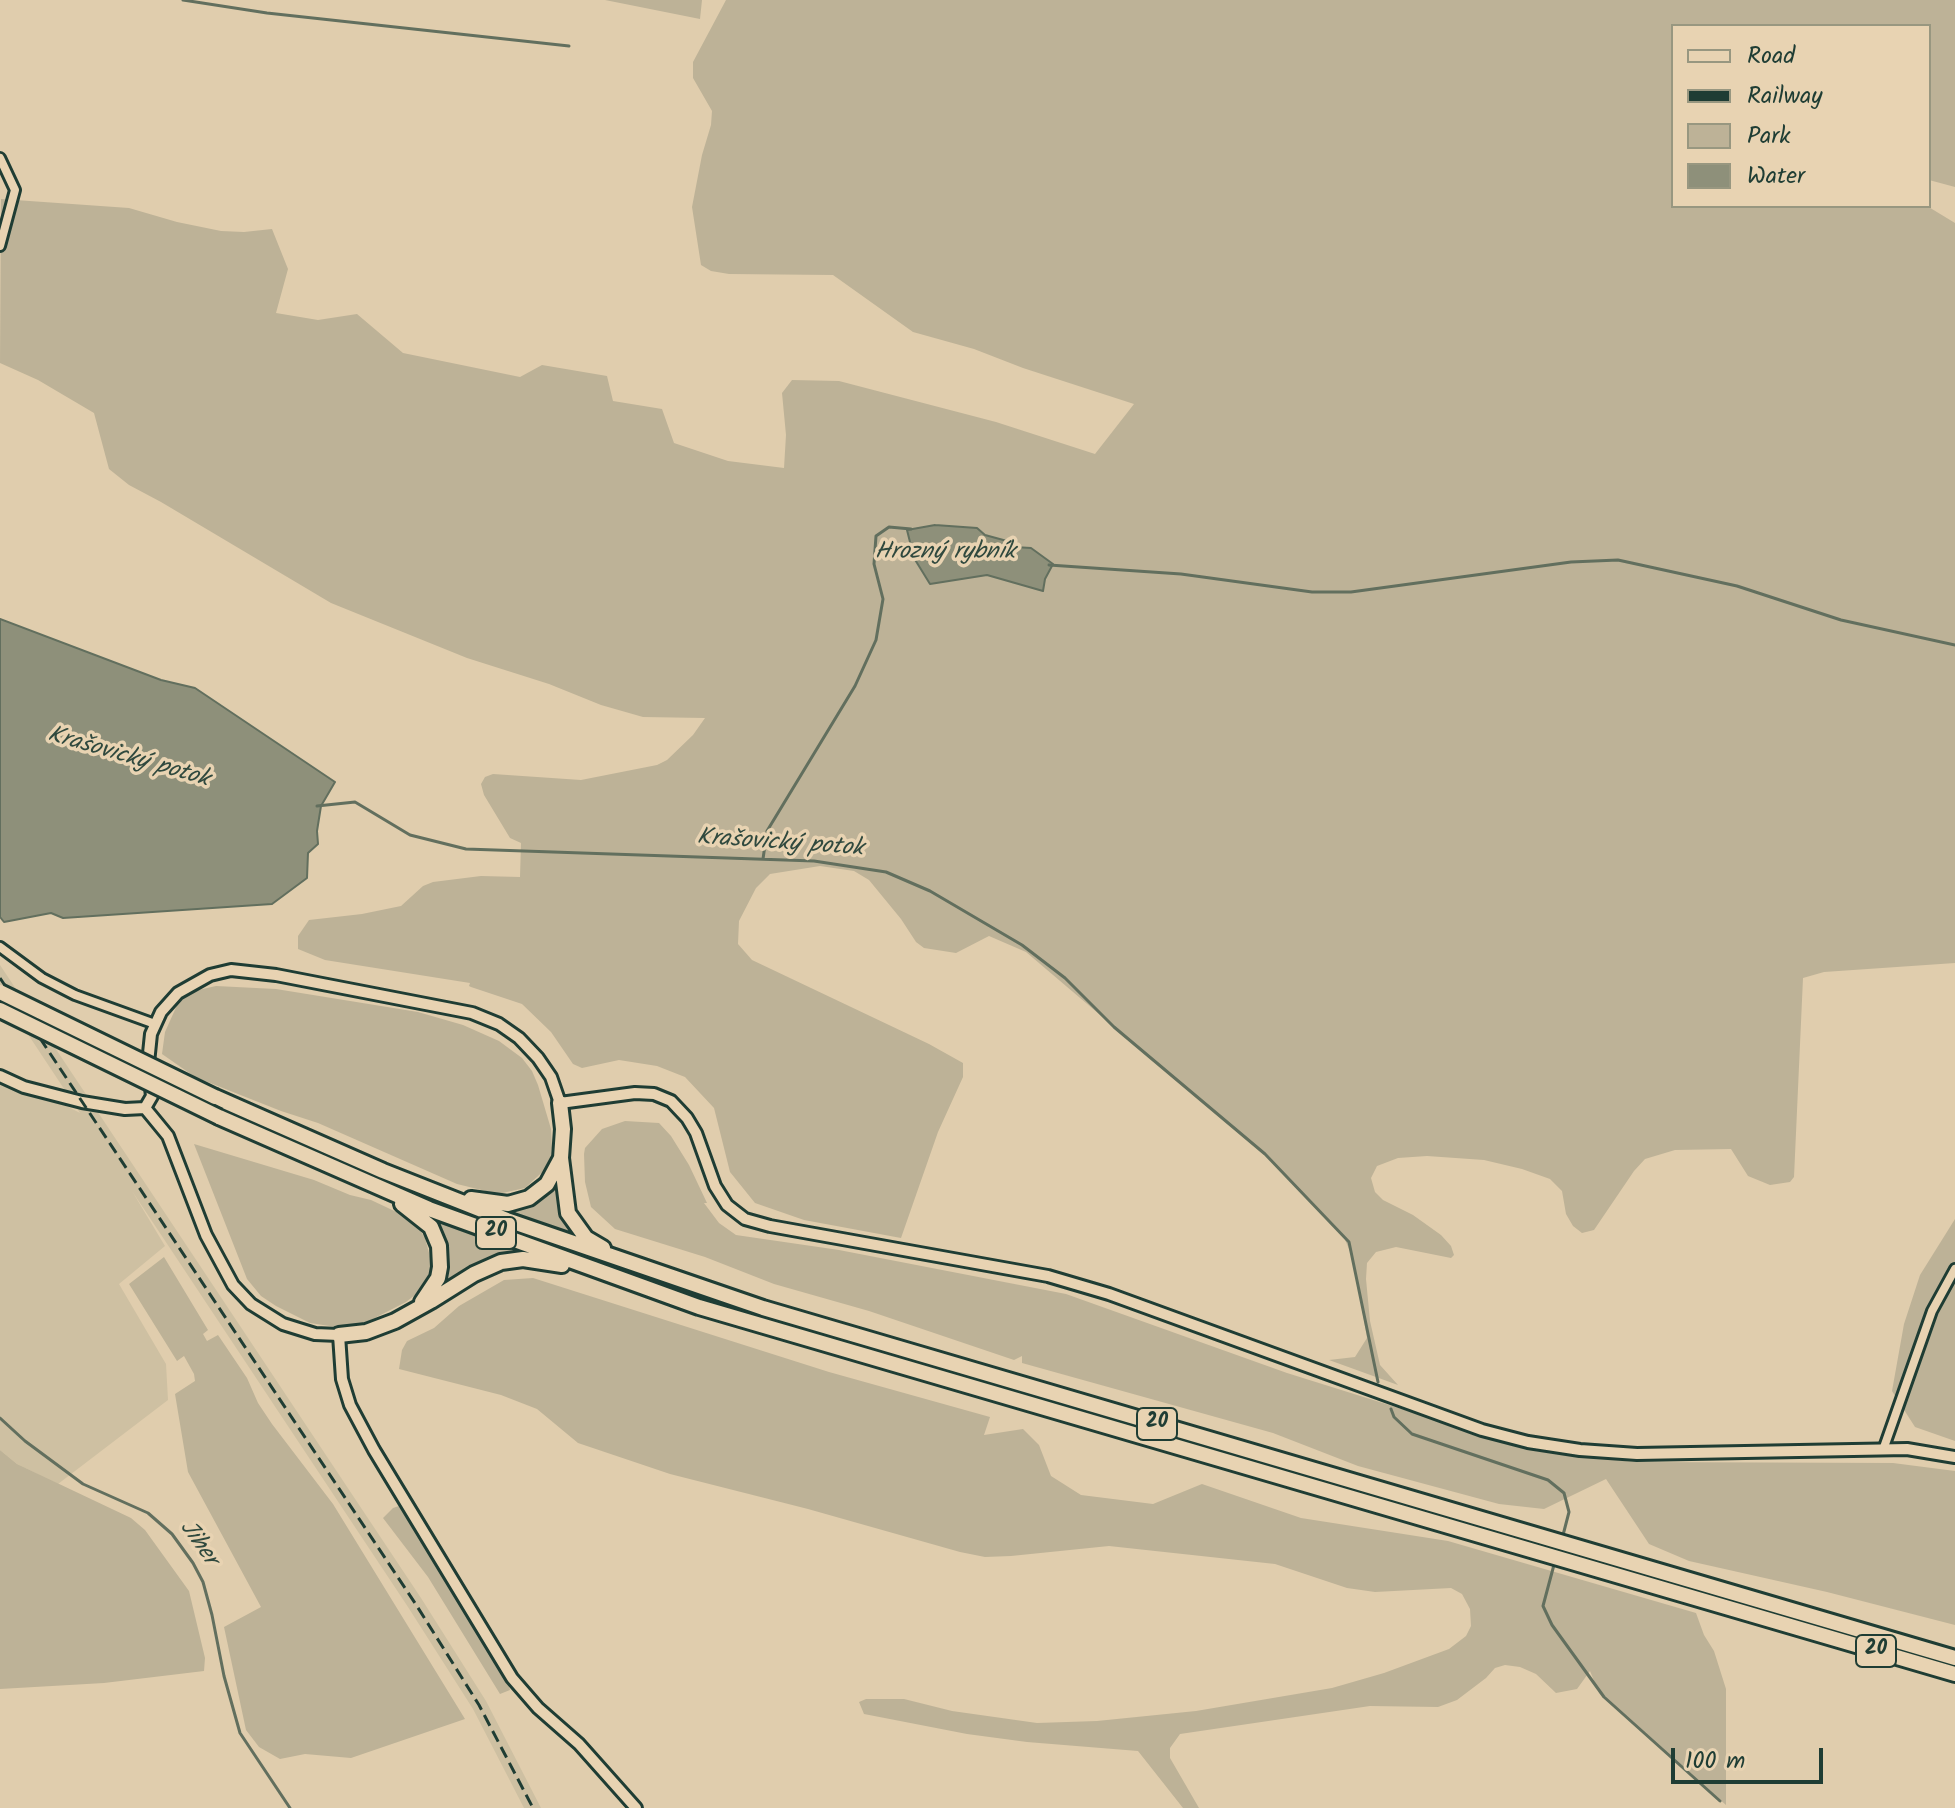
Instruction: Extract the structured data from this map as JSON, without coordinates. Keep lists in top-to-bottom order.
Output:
{
  "streets": {
    "highway": ["20"]
  },
  "water": ["Hrozný rybník", "Krašovický potok", "Jiher"],
  "legend": [
    "Road",
    "Railway",
    "Park",
    "Water"
  ],
  "scale_bar": "100 m"
}
